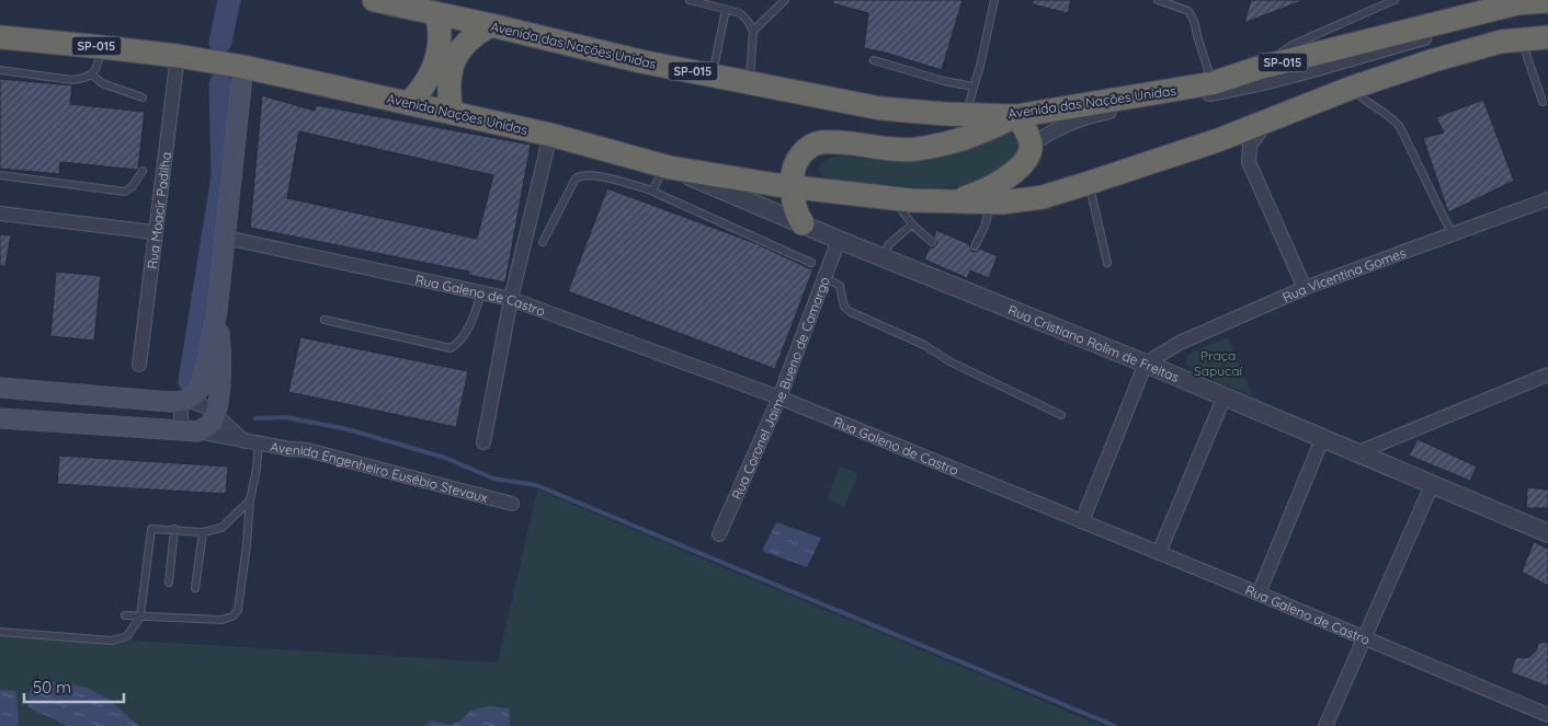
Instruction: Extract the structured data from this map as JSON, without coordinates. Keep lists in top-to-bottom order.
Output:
{
  "streets": {
    "highway": ["Avenida das Nações Unidas", "SP-015", "Avenida Nações Unidas"],
    "main road": ["Avenida Engenheiro Eusébio Stevaux"],
    "street": [
      "Rua Moacir Padilha",
      "Rua Vicentina Gomes",
      "Rua Galeno de Castro",
      "Rua Cristiano Rolim de Freitas",
      "Rua Coronel Jaime Bueno de Camargo"
    ]
  },
  "crossings": [
    ["SP-015", "Avenida Nações Unidas"],
    ["SP-015", "Rua Moacir Padilha"],
    ["SP-015", "Rua Cristiano Rolim de Freitas"],
    ["Avenida Nações Unidas", "Rua Cristiano Rolim de Freitas"],
    ["Rua Vicentina Gomes", "Rua Cristiano Rolim de Freitas"],
    ["Rua Galeno de Castro", "Rua Coronel Jaime Bueno de Camargo"],
    ["Rua Cristiano Rolim de Freitas", "Rua Coronel Jaime Bueno de Camargo"]
  ],
  "parks": ["Praça Sapucaí"],
  "scale_bar": "50 m"
}
